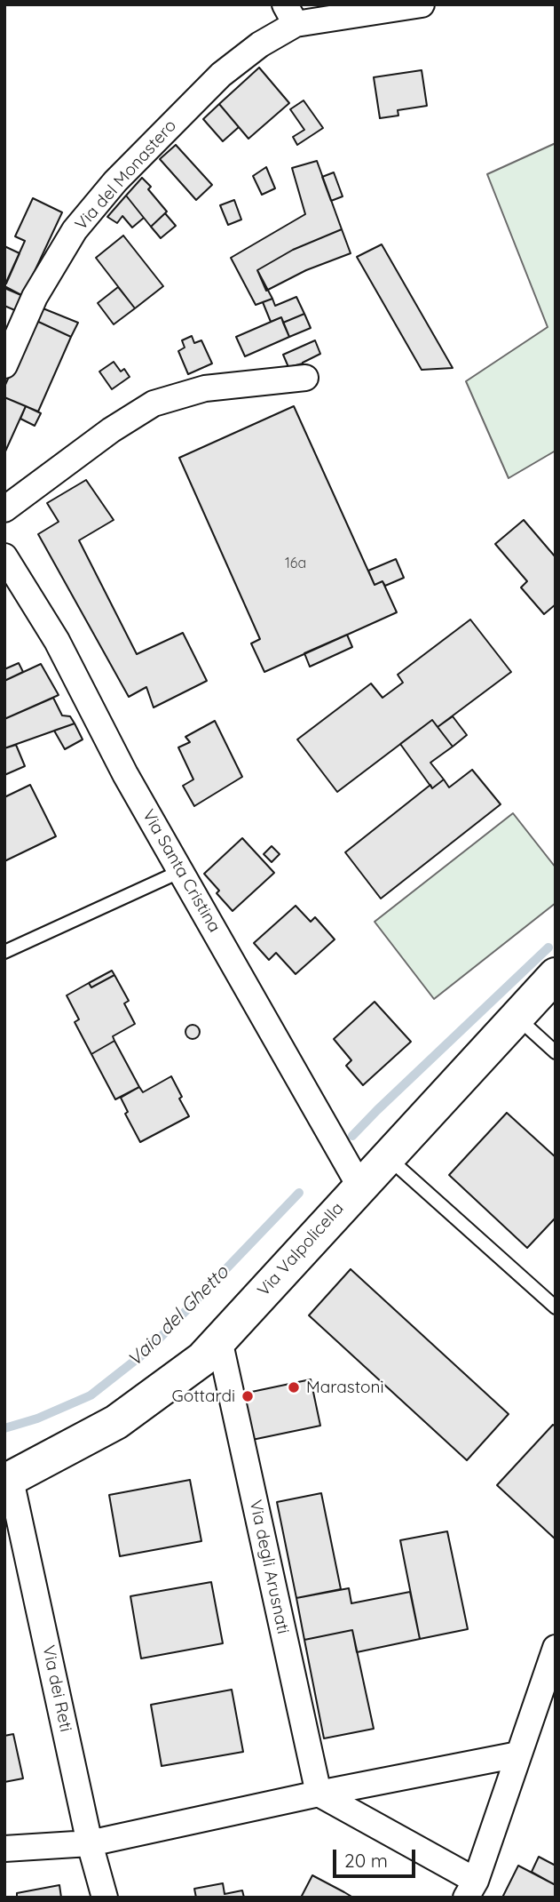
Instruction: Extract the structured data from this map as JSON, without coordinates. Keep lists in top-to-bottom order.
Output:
{
  "streets": {
    "main road": ["Via Valpolicella"],
    "street": [
      "Via del Monastero",
      "Via Santa Cristina",
      "Via degli Arusnati",
      "Via dei Reti"
    ]
  },
  "crossings": [
    ["Via Santa Cristina", "Via Valpolicella"],
    ["Via Valpolicella", "Via degli Arusnati"],
    ["Via Valpolicella", "Via dei Reti"]
  ],
  "water": ["Vaio del Ghetto"],
  "places": ["Marastoni", "Gottardi"],
  "house_numbers": ["16a"],
  "scale_bar": "20 m"
}
